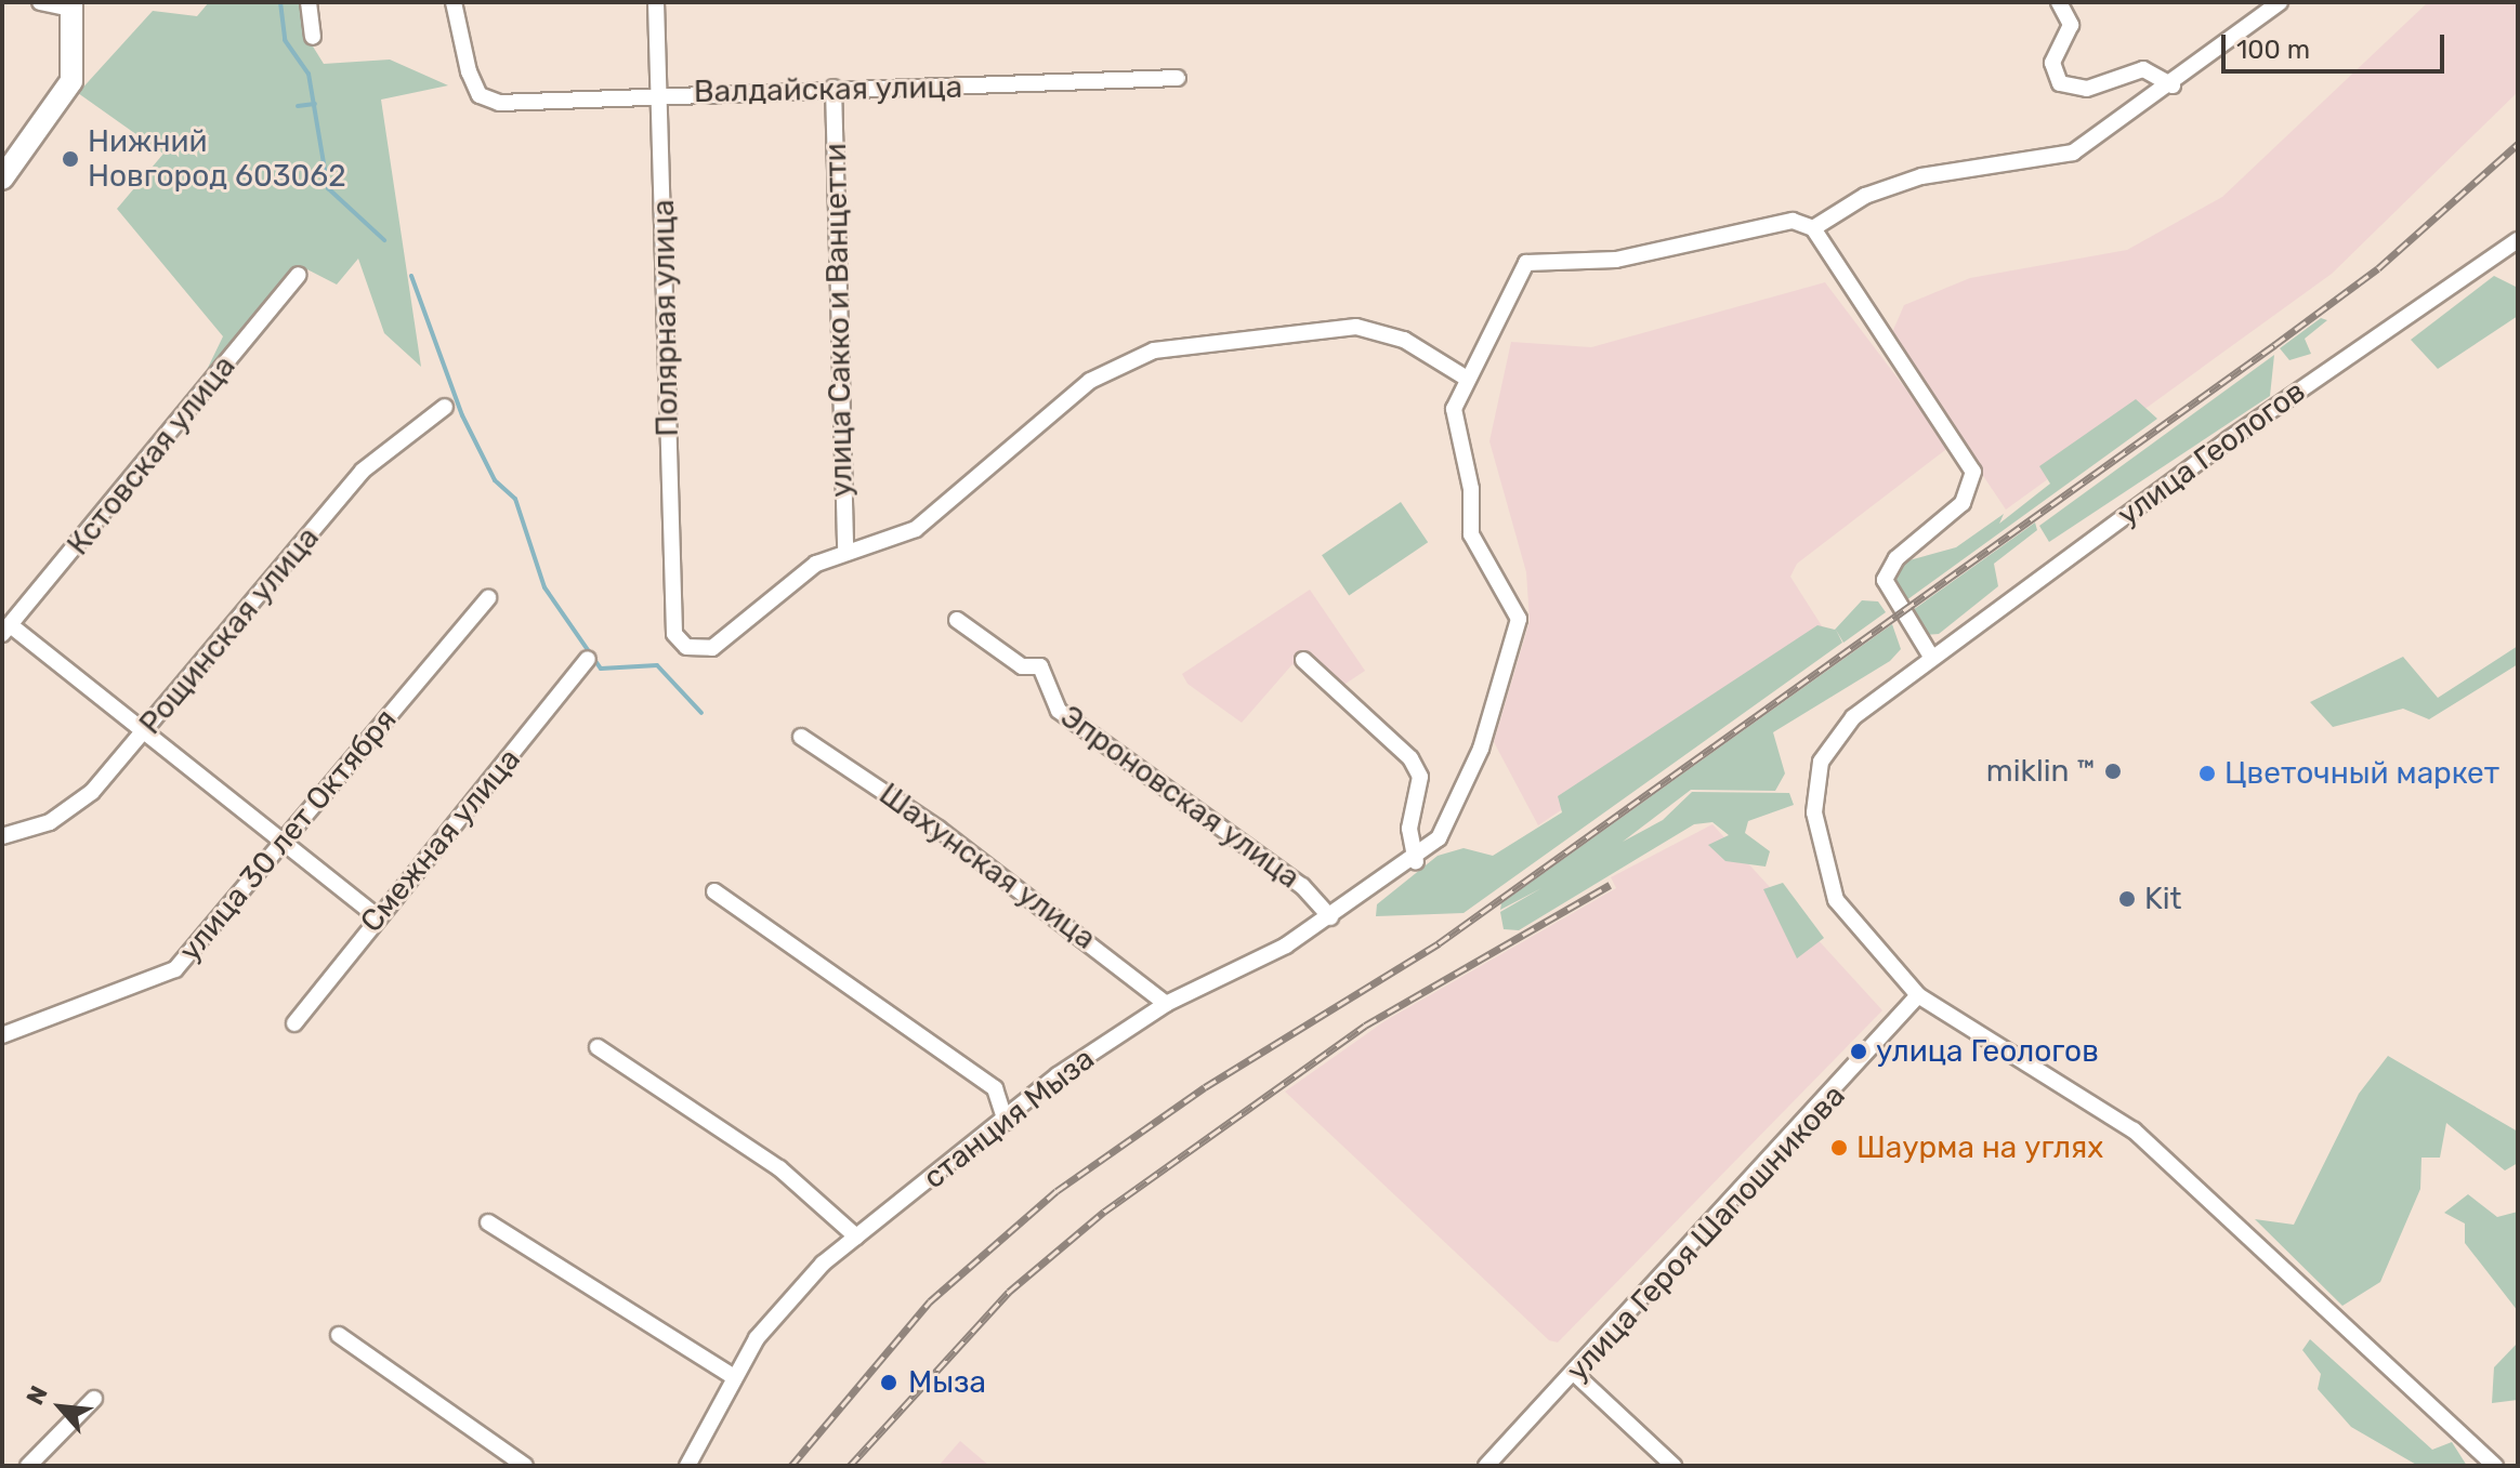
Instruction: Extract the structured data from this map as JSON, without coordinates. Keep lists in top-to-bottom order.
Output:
{
  "streets": {
    "street": [
      "Валдайская улица",
      "Полярная улица",
      "улица Сакко и Ванцетти",
      "улица Геологов",
      "Кстовская улица",
      "Рощинская улица",
      "Эпроновская улица",
      "улица 30 лет Октября",
      "Смежная улица",
      "Шахунская улица",
      "станция Мыза",
      "улица Героя Шапошникова"
    ]
  },
  "crossings": [
    ["Валдайская улица", "Полярная улица"],
    ["Валдайская улица", "улица Сакко и Ванцетти"],
    ["Полярная улица", "улица Сакко и Ванцетти"],
    ["улица Геологов", "улица Героя Шапошникова"],
    ["Эпроновская улица", "станция Мыза"],
    ["Шахунская улица", "станция Мыза"]
  ],
  "places": [
    "Нижний Новгород 603062",
    "miklin ™",
    "Цветочный маркет",
    "Kit",
    "улица Геологов",
    "Шаурма на углях",
    "Мыза"
  ],
  "scale_bar": "100 m",
  "north": "top left"
}
